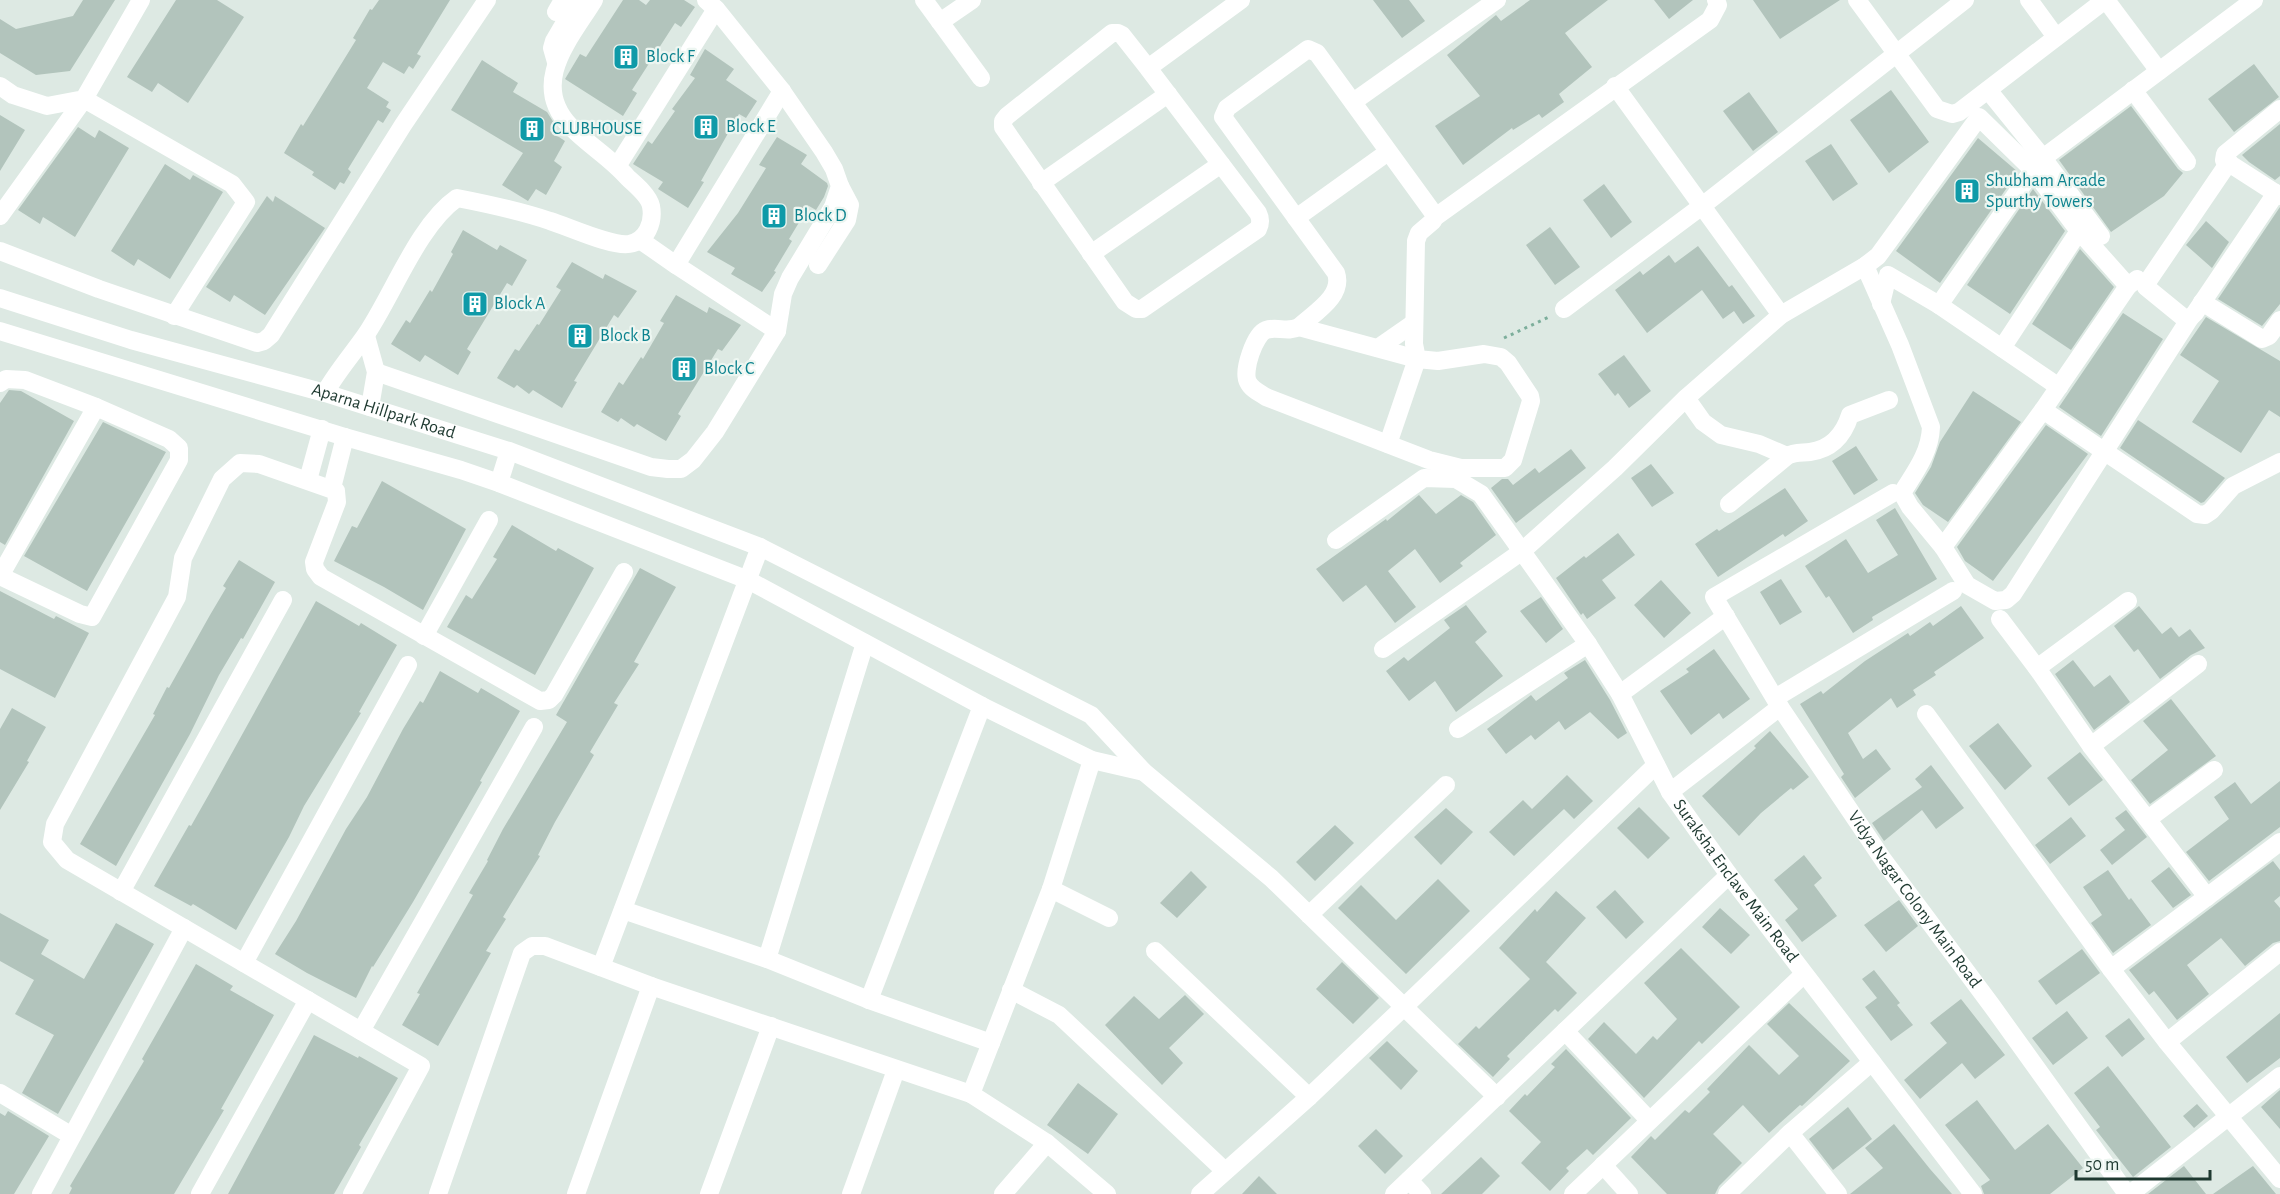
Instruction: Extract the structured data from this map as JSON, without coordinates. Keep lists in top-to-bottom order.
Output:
{
  "streets": {
    "street": ["Aparna Hillpark Road", "Suraksha Enclave Main Road", "Vidya Nagar Colony Main Road"]
  },
  "places": {
    "building": [
      "Block F",
      "Block E",
      "CLUBHOUSE",
      "Shubham Arcade Spurthy Towers",
      "Block D",
      "Block A",
      "Block B",
      "Block C"
    ]
  },
  "scale_bar": "50 m"
}
